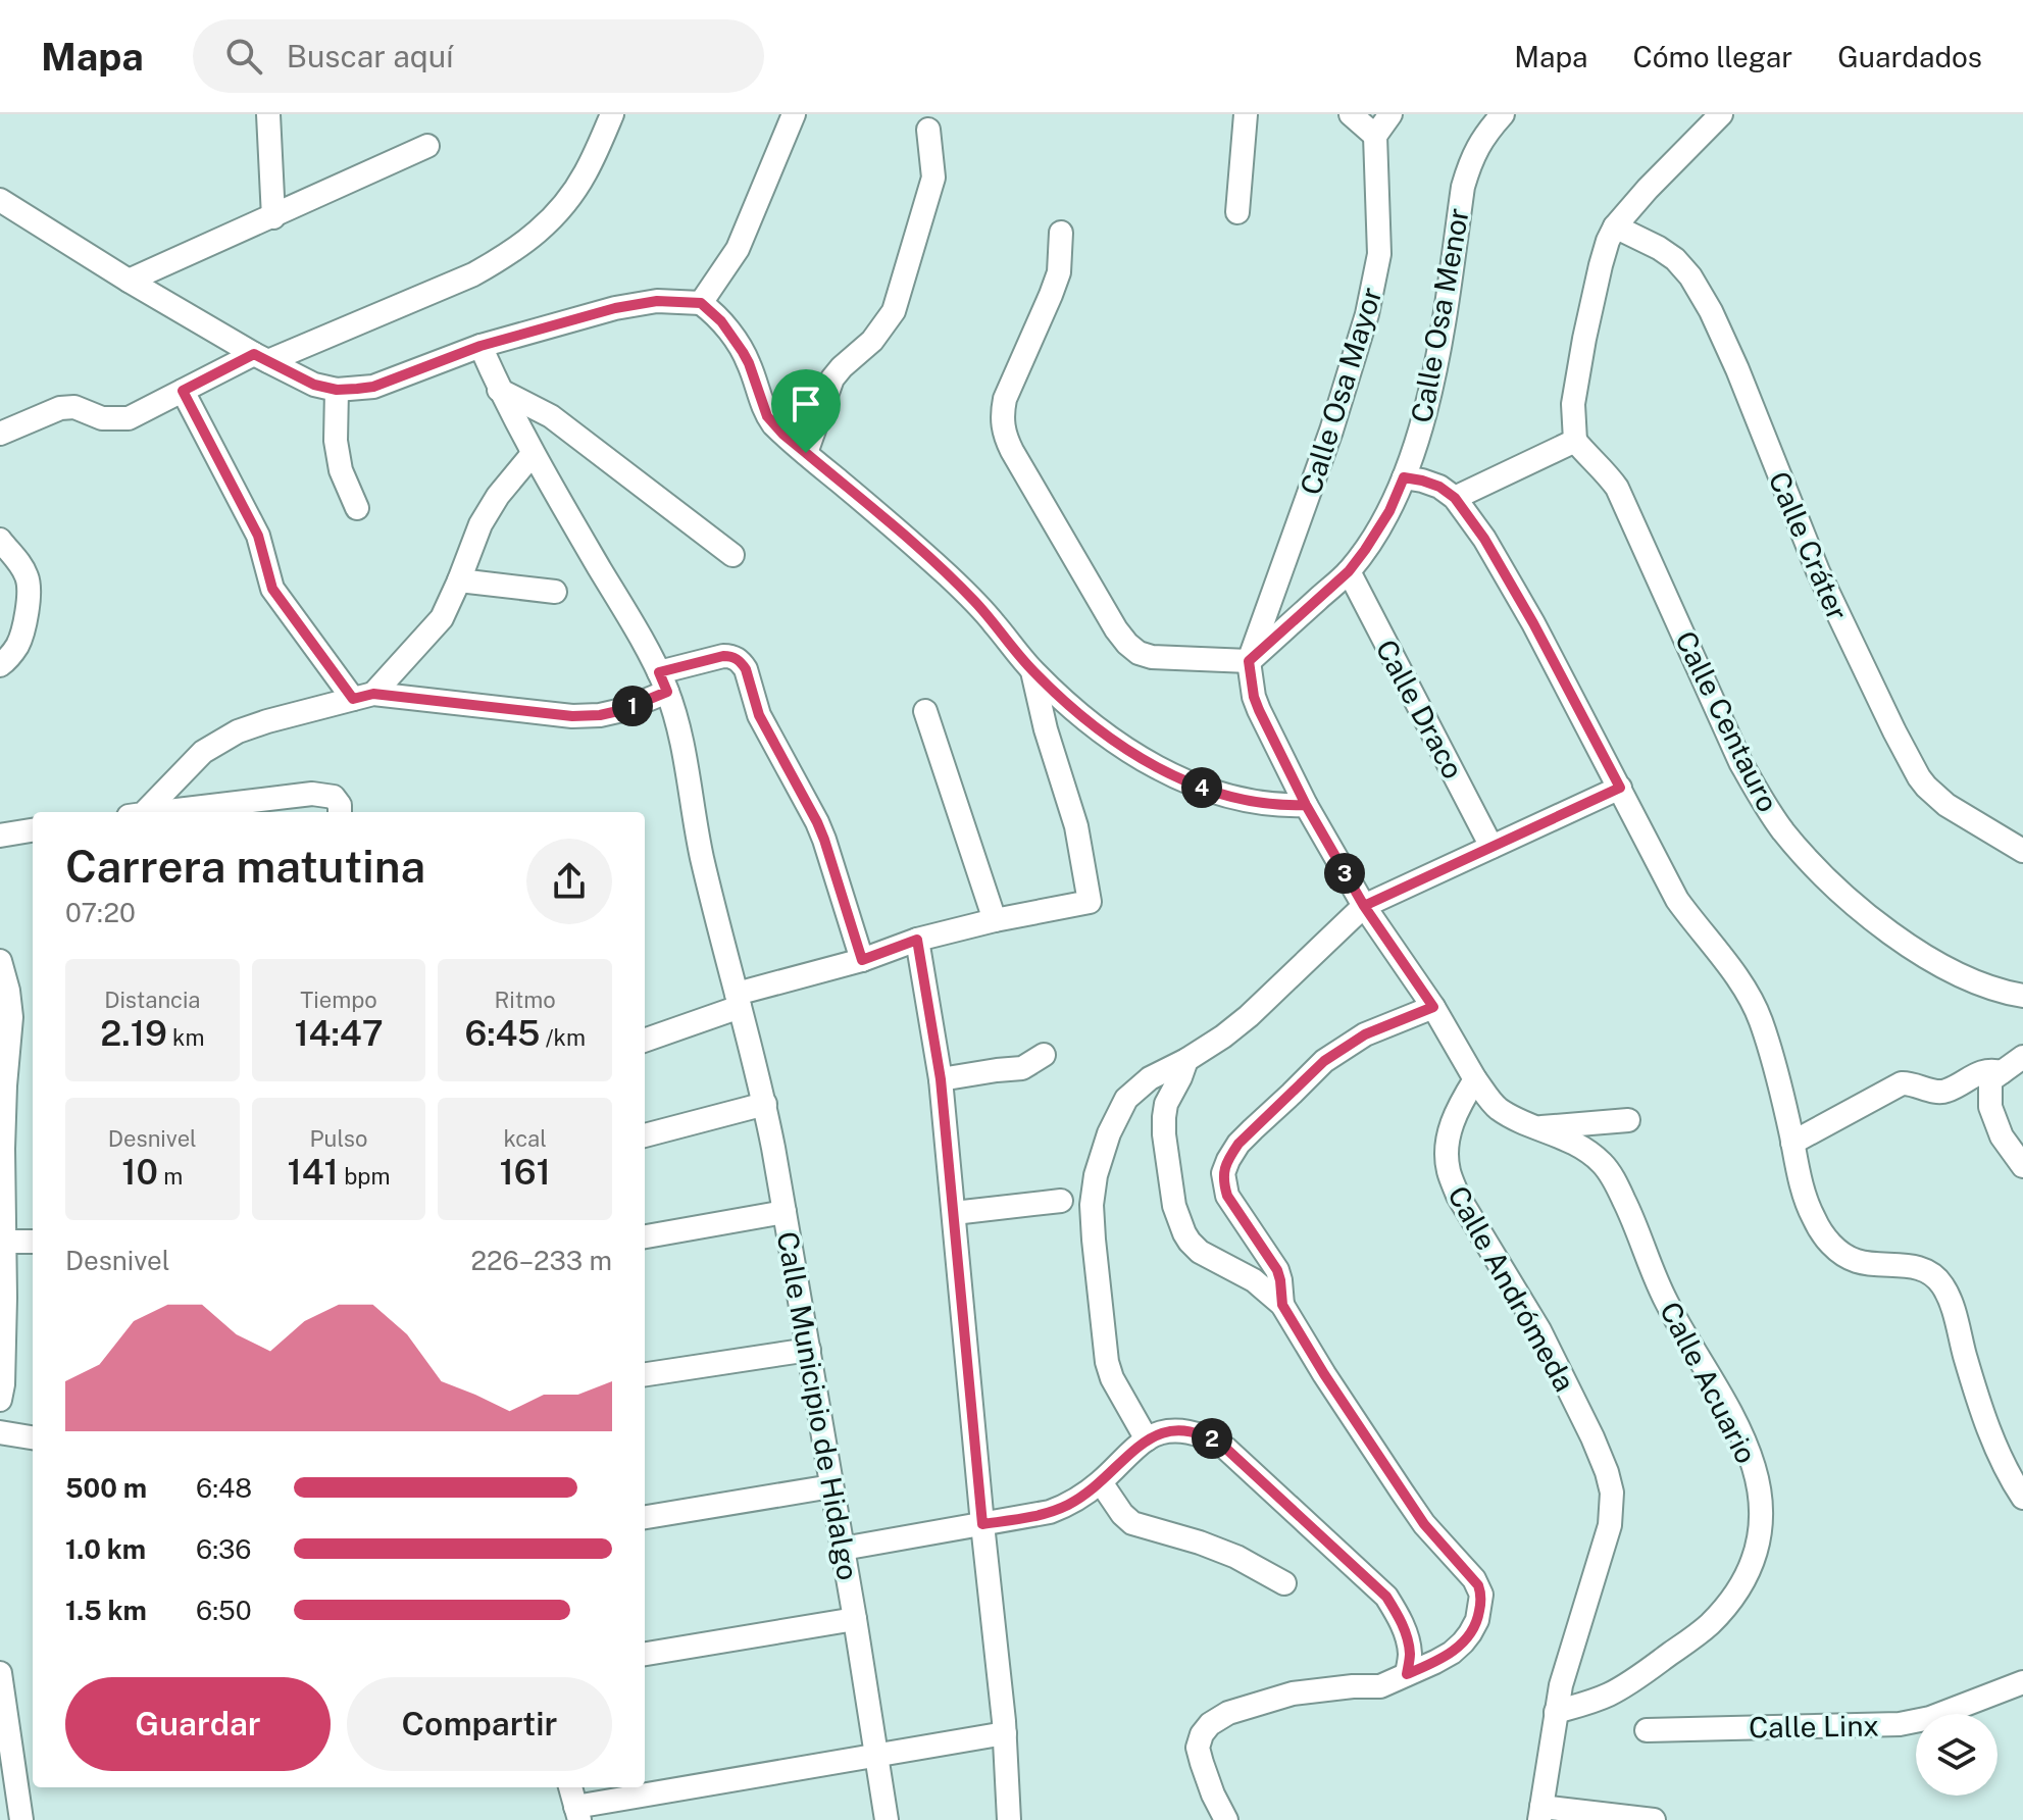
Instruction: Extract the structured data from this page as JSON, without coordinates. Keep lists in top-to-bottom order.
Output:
{
  "streets": {
    "street": [
      "Calle Osa Menor",
      "Calle Osa Mayor",
      "Calle Cráter",
      "Calle Draco",
      "Calle Centauro",
      "Calle Andrómeda",
      "Calle Acuario",
      "Calle Municipio de Hidalgo",
      "Calle Linx"
    ]
  },
  "crossings": [
    ["Calle Osa Menor", "Calle Osa Mayor"],
    ["Calle Osa Menor", "Calle Draco"],
    ["Calle Andrómeda", "Calle Acuario"]
  ],
  "page": {
    "header": "Mapa",
    "search": "Buscar aquí",
    "nav": ["Mapa", "Cómo llegar", "Guardados"],
    "pins": [
      "1",
      "4",
      "3",
      "2"
    ],
    "heading": ["Carrera matutina", "07:20"],
    "stats": [
      ["Distancia", "2.19 km"],
      ["Tiempo", "14:47"],
      ["Ritmo", "6:45 /km"],
      ["Desnivel", "10 m"],
      ["Pulso", "141 bpm"],
      ["kcal", "161"]
    ],
    "chart": ["Desnivel", "226–233 m"],
    "list": [
      {
        "name": "500 m",
        "note": "6:48"
      },
      {
        "name": "1.0 km",
        "note": "6:36"
      },
      {
        "name": "1.5 km",
        "note": "6:50"
      }
    ],
    "buttons": ["Guardar", "Compartir"]
  }
}
